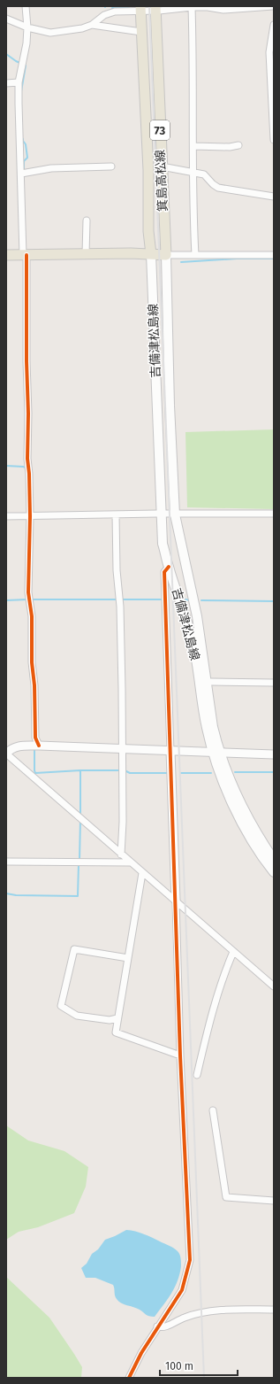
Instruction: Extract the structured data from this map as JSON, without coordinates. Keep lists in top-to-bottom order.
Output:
{
  "streets": {
    "main road": ["73", "箕島高松線", "吉備津松島線"]
  },
  "crossings": [
    ["箕島高松線", "吉備津松島線"]
  ],
  "scale_bar": "100 m"
}
